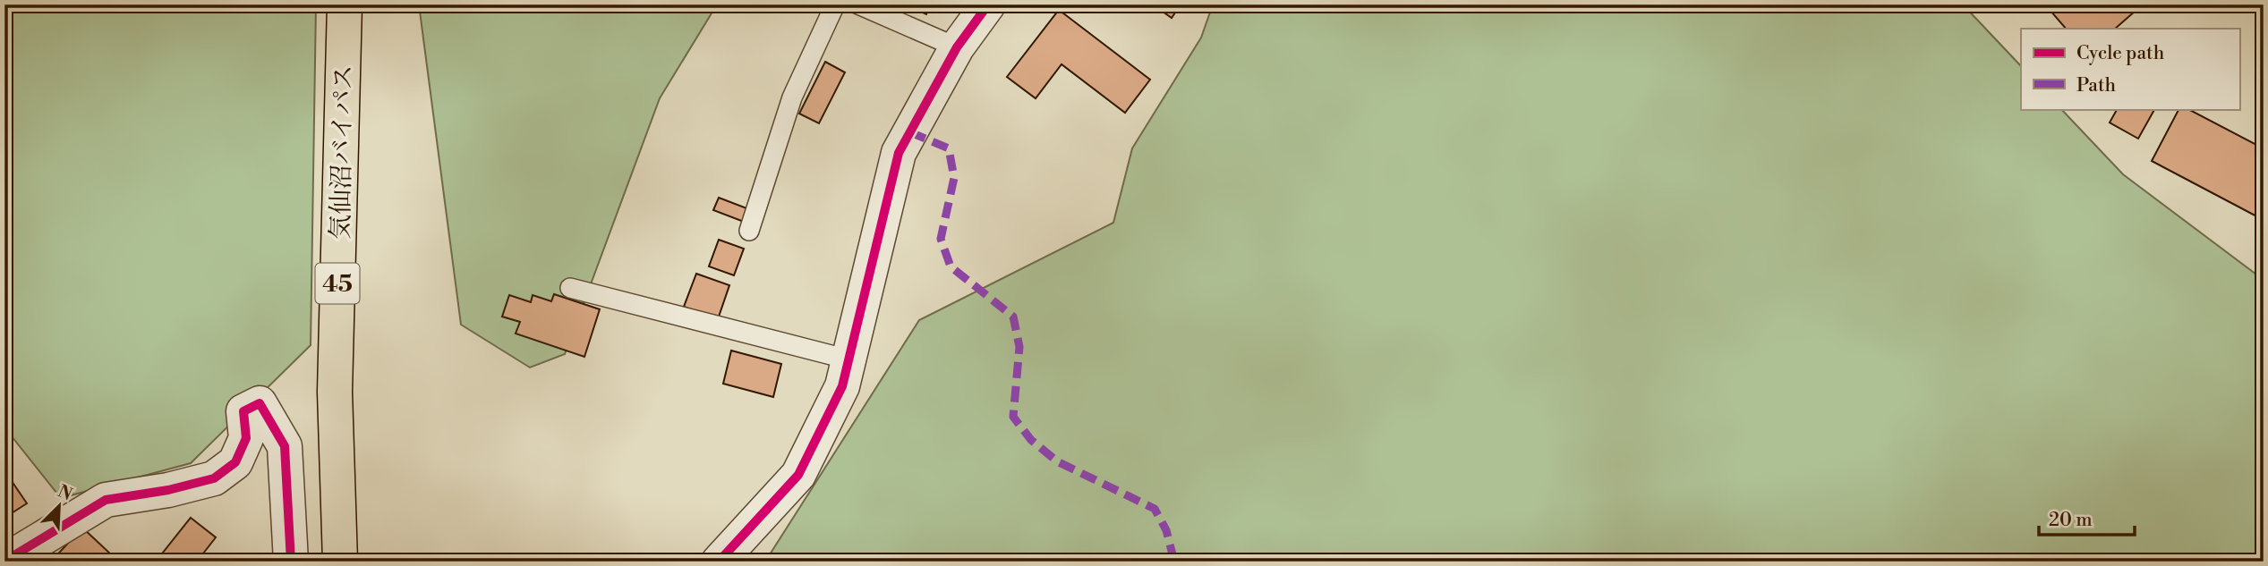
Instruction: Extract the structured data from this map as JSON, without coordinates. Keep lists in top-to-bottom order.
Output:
{
  "streets": {
    "highway": ["気仙沼バイパス", "45"]
  },
  "legend": ["Cycle path", "Path"],
  "scale_bar": "20 m",
  "north": "top right"
}
